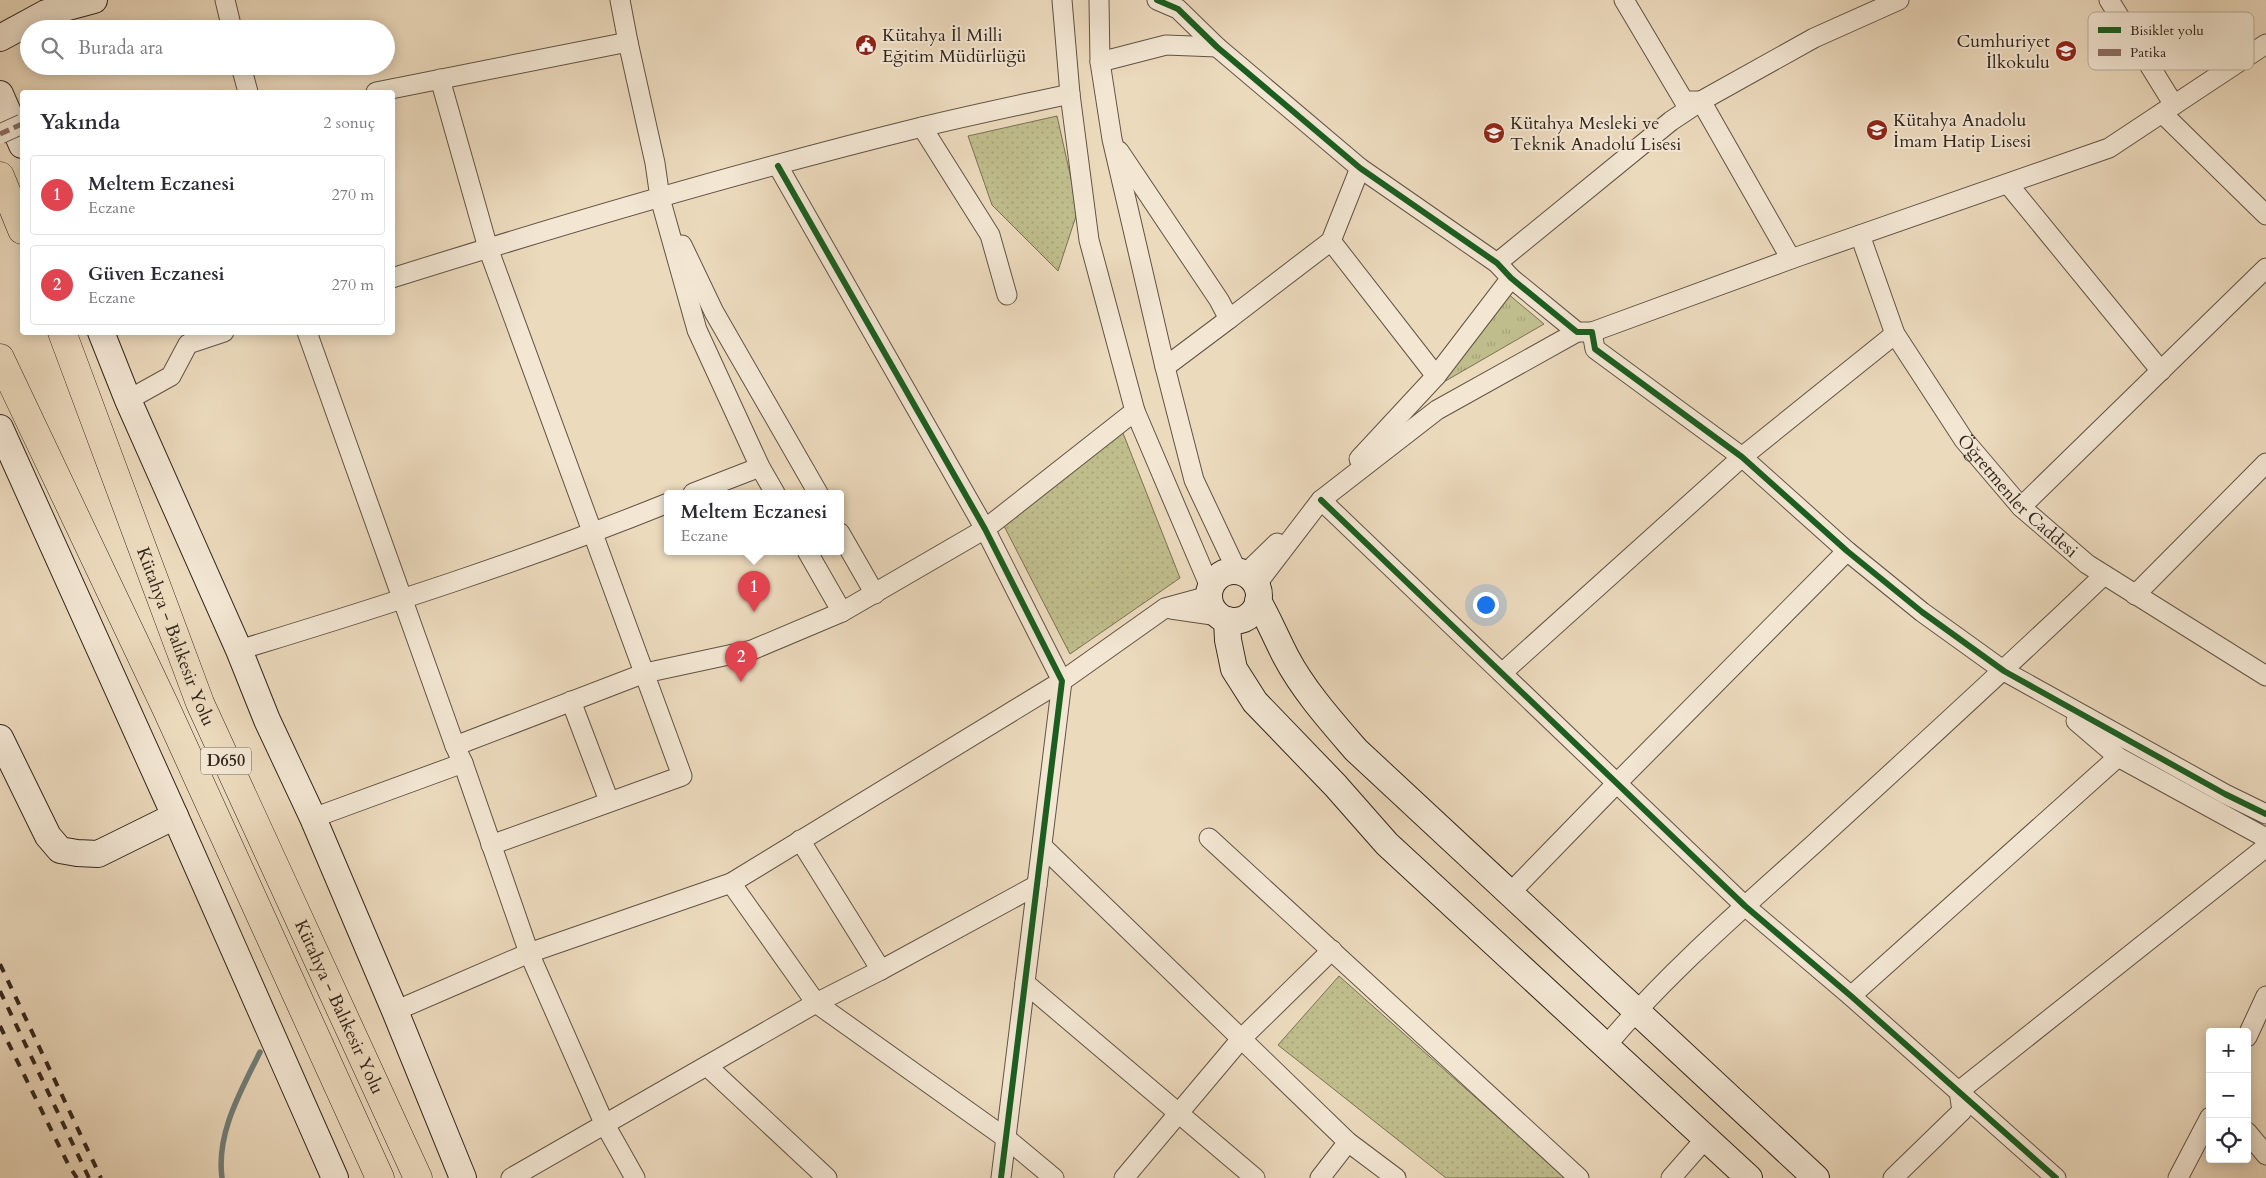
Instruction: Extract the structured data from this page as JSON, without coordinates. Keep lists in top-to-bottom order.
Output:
{
  "streets": {
    "highway": ["Kütahya - Balıkesir Yolu", "D650"],
    "street": ["Öğretmenler Caddesi"]
  },
  "places": {
    "public building": ["Kütahya İl Milli Eğitim Müdürlüğü"],
    "school or university": ["Cumhuriyet İlkokulu", "Kütahya Anadolu İmam Hatip Lisesi", "Kütahya Mesleki ve Teknik Anadolu Lisesi"]
  },
  "legend": ["Bisiklet yolu", "Patika"],
  "page": {
    "search": "Burada ara",
    "heading": ["Yakında", "2 sonuç"],
    "list": [
      {
        "mark": "1",
        "name": "Meltem Eczanesi",
        "note": "Eczane",
        "value": "270 m"
      },
      {
        "mark": "2",
        "name": "Güven Eczanesi",
        "note": "Eczane",
        "value": "270 m"
      }
    ],
    "popup": ["Meltem Eczanesi", "Eczane"],
    "pins": ["1", "2"],
    "map_buttons": ["+", "−"]
  }
}
